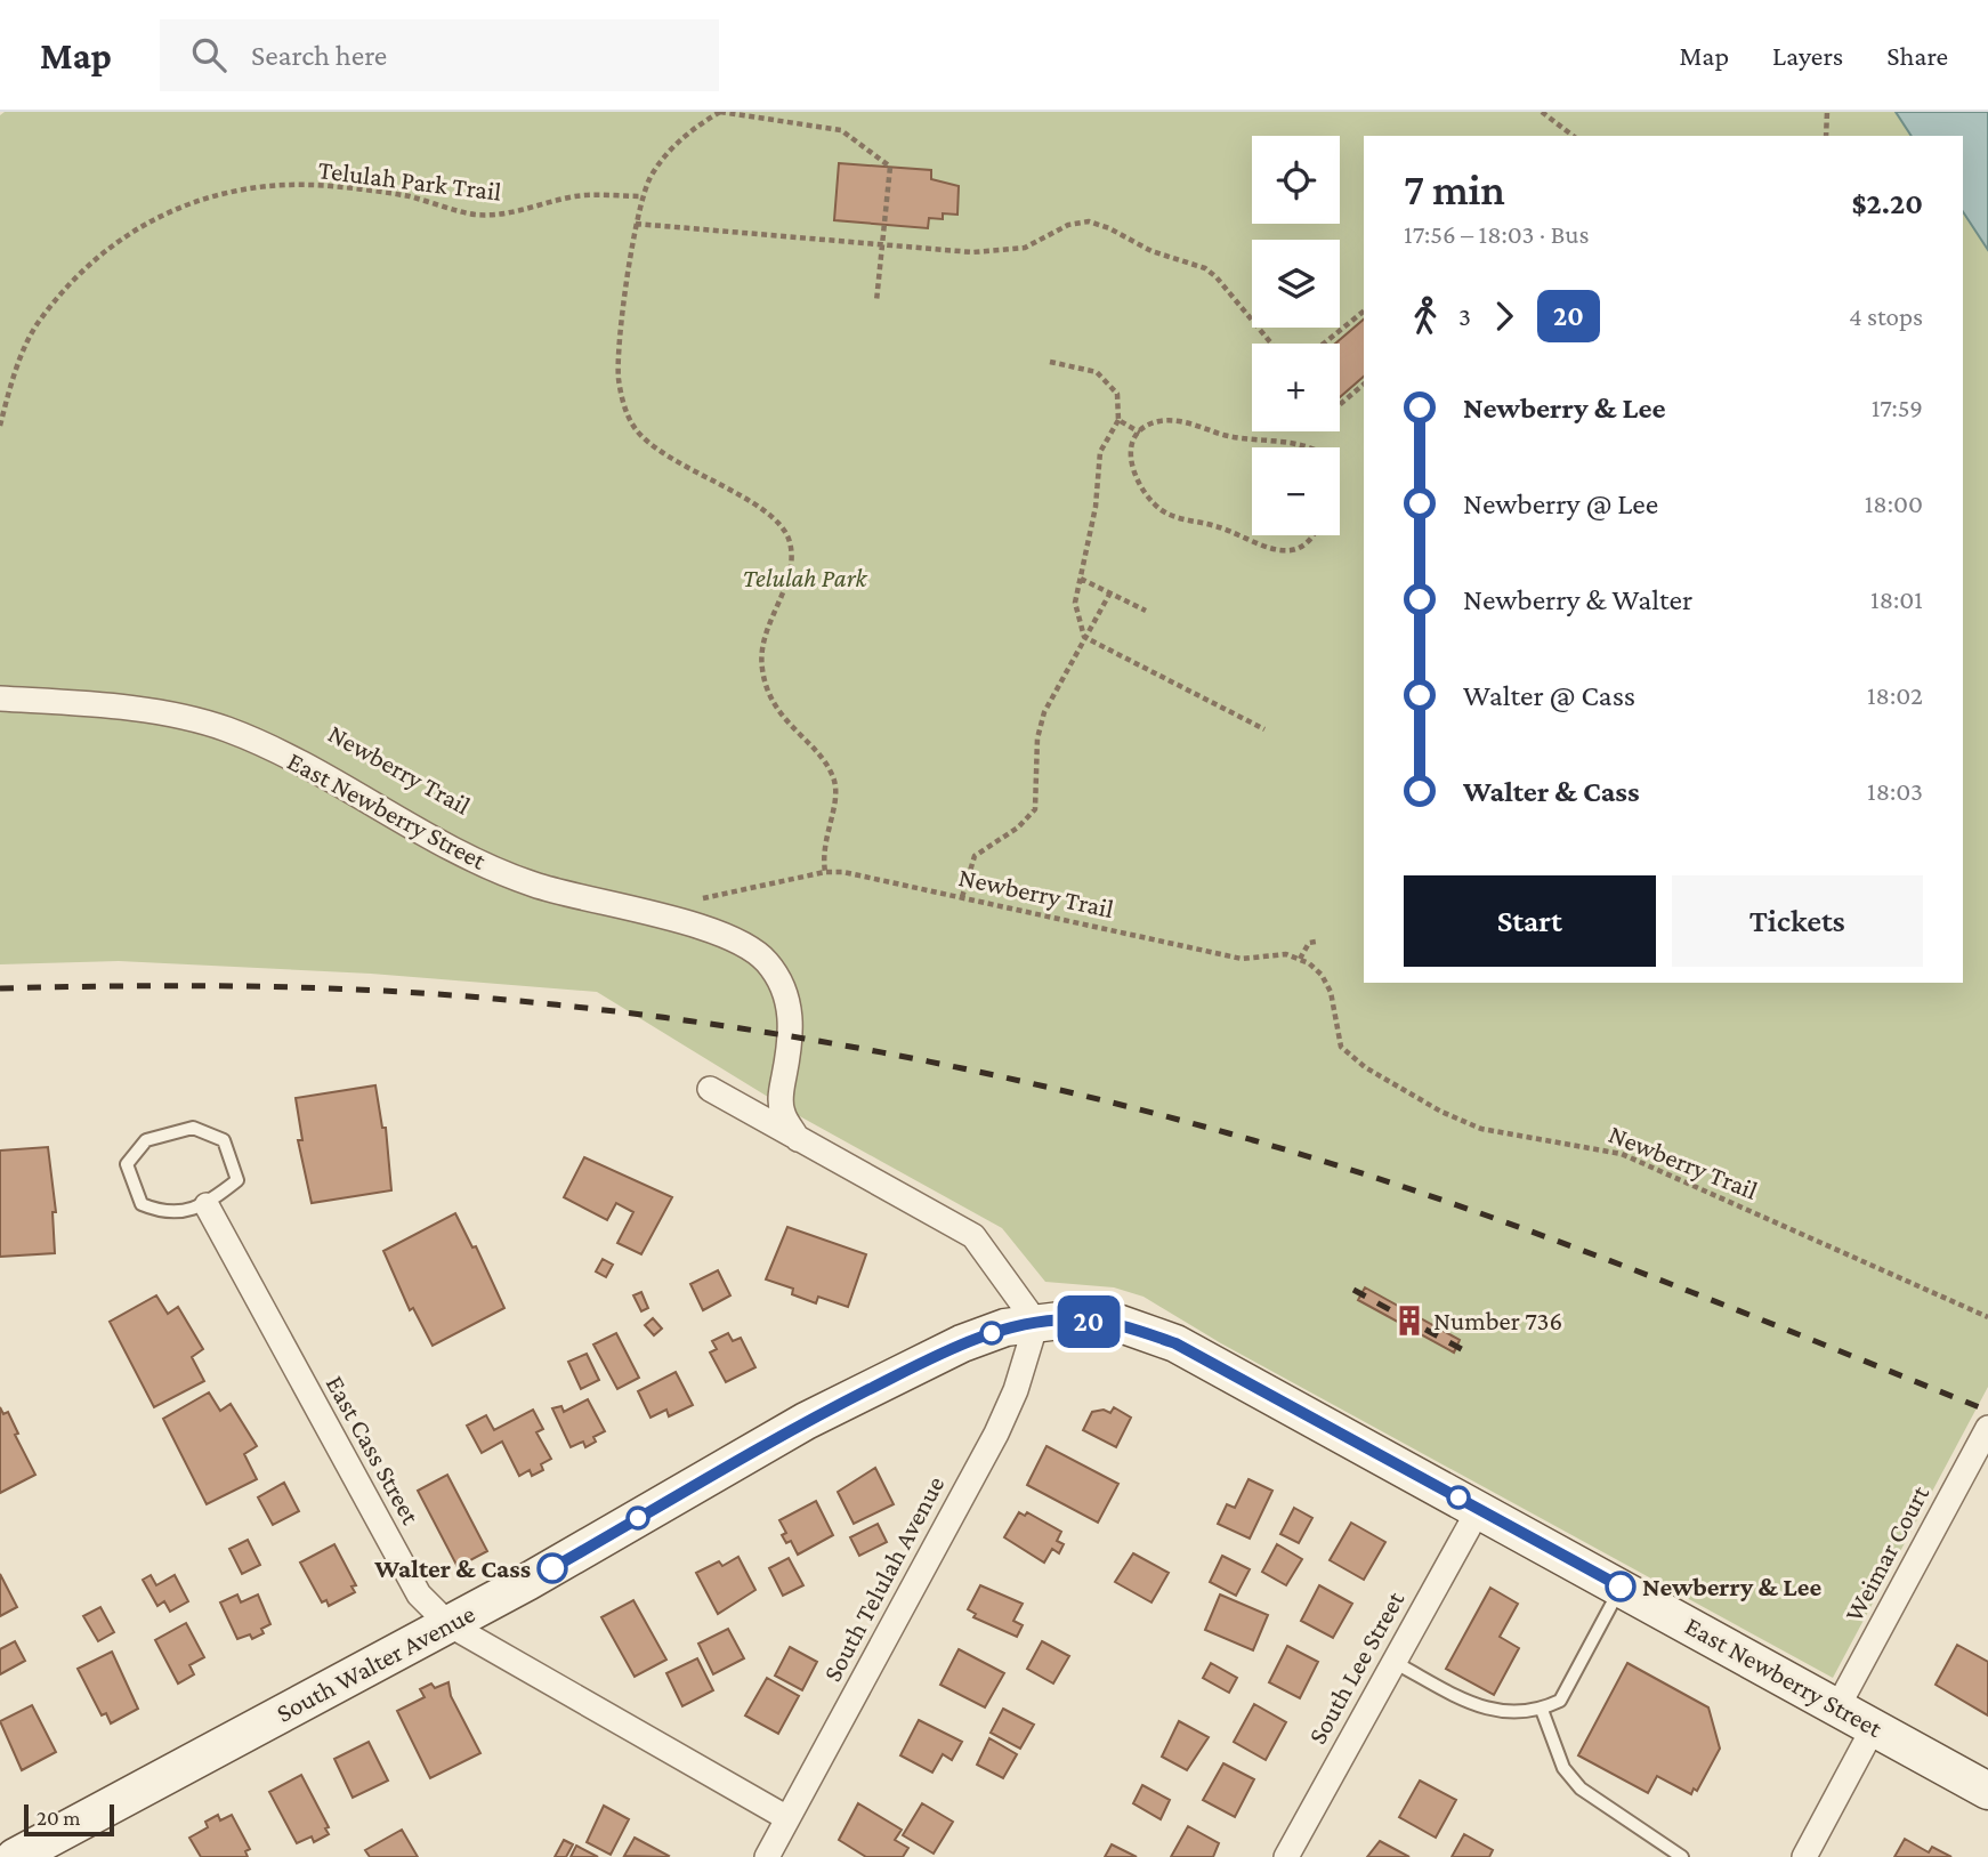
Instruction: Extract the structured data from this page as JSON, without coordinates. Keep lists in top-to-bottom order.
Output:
{
  "streets": {
    "main road": ["East Newberry Street", "South Walter Avenue"],
    "street": [
      "East Cass Street",
      "Weimar Court",
      "South Telulah Avenue",
      "South Lee Street"
    ],
    "path": ["Telulah Park Trail", "Newberry Trail"]
  },
  "crossings": [
    ["East Newberry Street", "Weimar Court"],
    ["East Newberry Street", "South Telulah Avenue"],
    ["East Newberry Street", "South Walter Avenue"],
    ["East Newberry Street", "South Lee Street"],
    ["East Cass Street", "South Telulah Avenue"],
    ["East Cass Street", "South Walter Avenue"],
    ["South Telulah Avenue", "South Walter Avenue"]
  ],
  "parks": ["Telulah Park"],
  "places": {
    "building": ["Number 736"],
    "other": ["Walter & Cass", "Newberry & Lee"]
  },
  "lines": ["bus line 20"],
  "scale_bar": "20 m",
  "page": {
    "header": "Map",
    "search": "Search here",
    "nav": ["Map", "Layers", "Share"],
    "on_map": "20",
    "map_buttons": ["+", "−"],
    "heading": ["7 min", "17:56 – 18:03 · Bus", "$2.20"],
    "legs": ["3", "20", "4 stops"],
    "list": [
      {
        "name": "Newberry & Lee",
        "value": "17:59"
      },
      {
        "name": "Newberry @ Lee",
        "value": "18:00"
      },
      {
        "name": "Newberry & Walter",
        "value": "18:01"
      },
      {
        "name": "Walter @ Cass",
        "value": "18:02"
      },
      {
        "name": "Walter & Cass",
        "value": "18:03"
      }
    ],
    "buttons": ["Start", "Tickets"],
    "scale": "20 m"
  }
}
